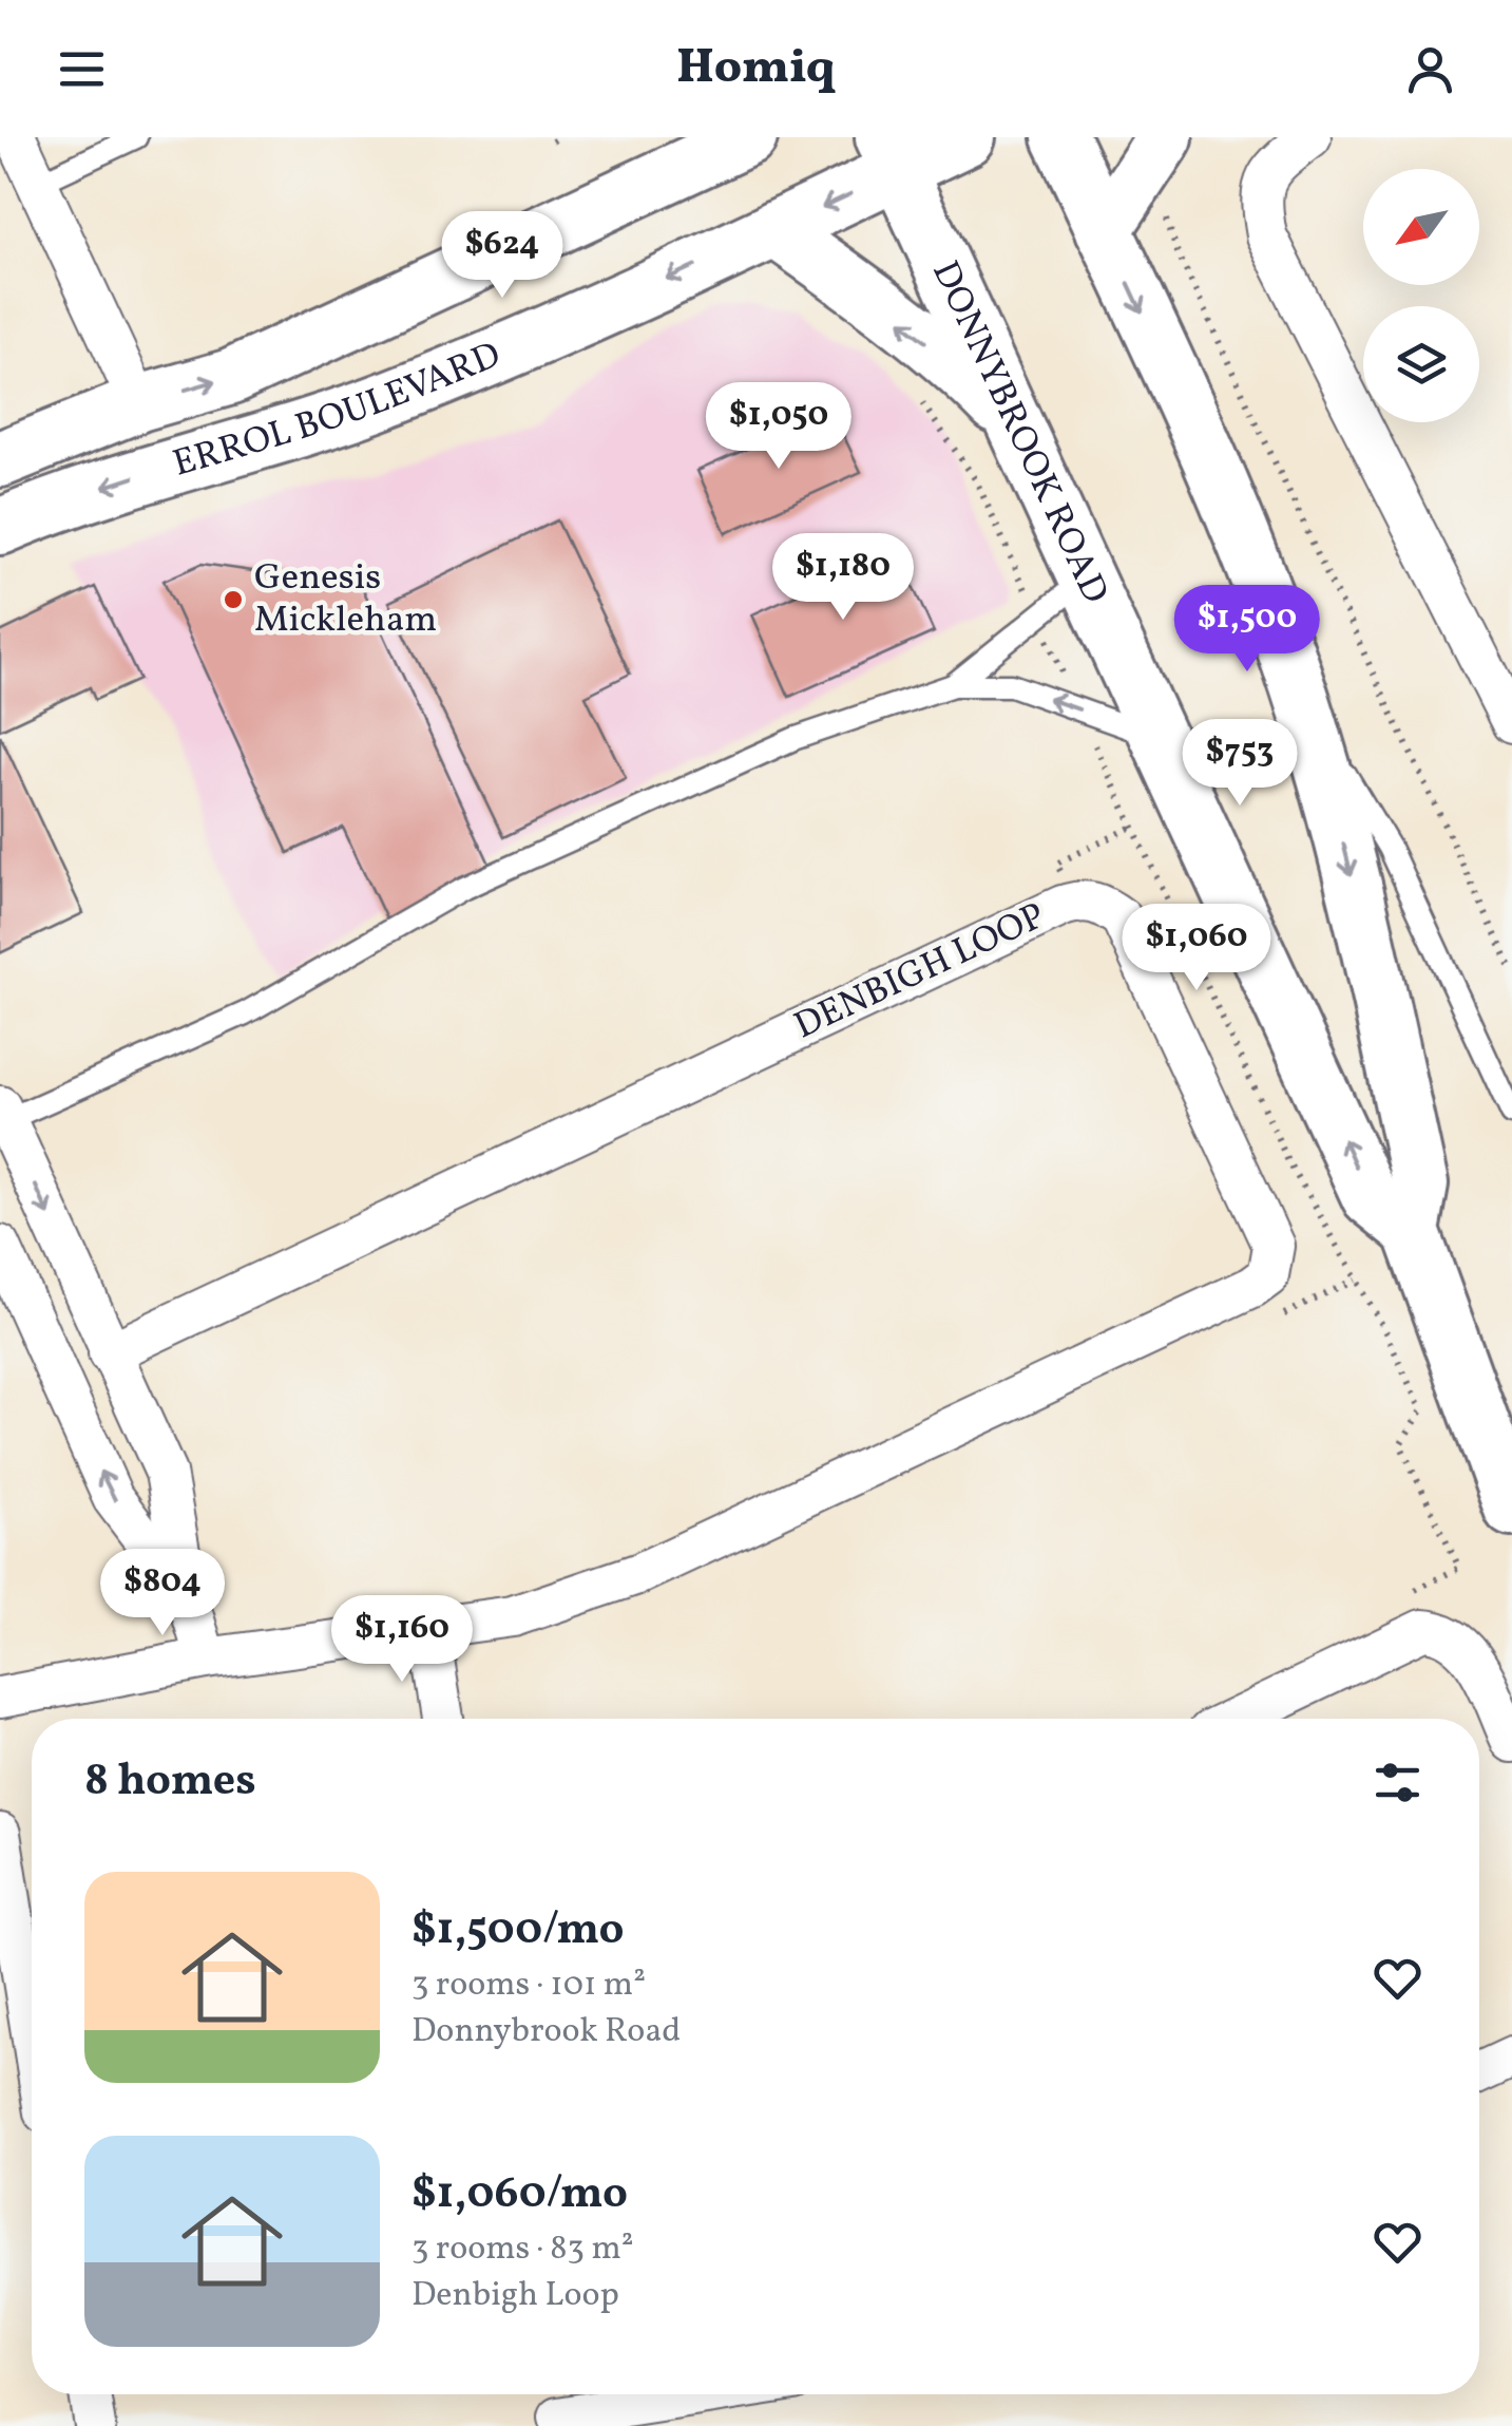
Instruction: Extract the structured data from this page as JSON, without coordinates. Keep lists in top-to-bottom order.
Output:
{
  "streets": {
    "main road": ["ERROL BOULEVARD", "DONNYBROOK ROAD"],
    "street": ["DENBIGH LOOP"]
  },
  "crossings": [
    ["ERROL BOULEVARD", "DONNYBROOK ROAD"]
  ],
  "places": ["Genesis Mickleham"],
  "north": "bottom left",
  "page": {
    "header": "Homiq",
    "price": [
      "$624",
      "$1,050",
      "$1,180",
      "$1,500",
      "$753",
      "$1,060",
      "$804",
      "$1,160"
    ],
    "heading": "8 homes",
    "list": [
      {
        "name": "$1,500/mo",
        "note": "3 rooms · 101 m² · Donnybrook Road"
      },
      {
        "name": "$1,060/mo",
        "note": "3 rooms · 83 m² · Denbigh Loop"
      }
    ]
  }
}
